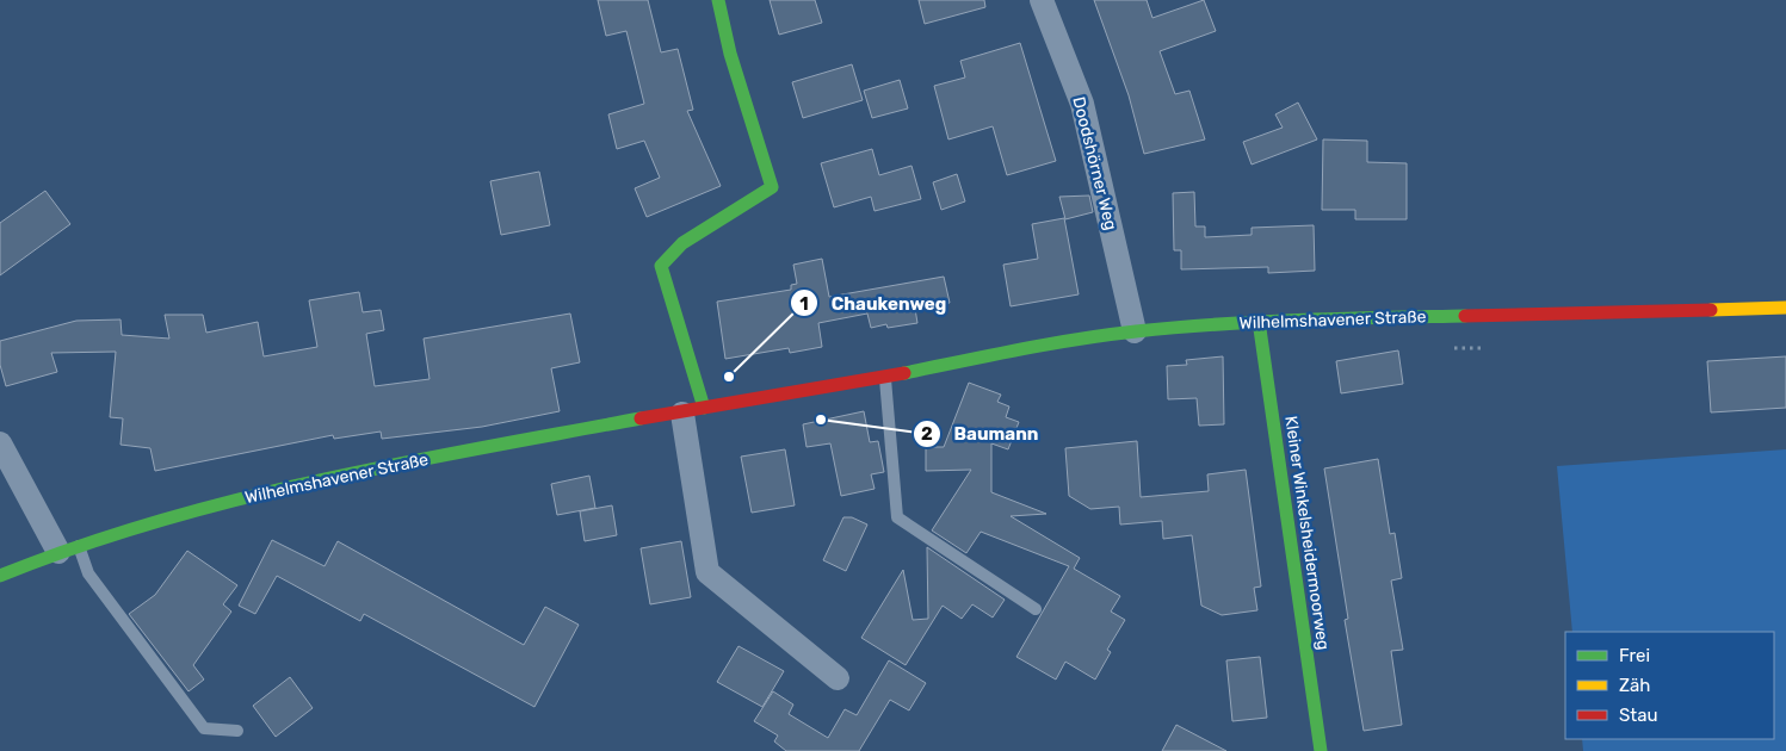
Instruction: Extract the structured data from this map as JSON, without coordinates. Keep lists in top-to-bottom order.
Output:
{
  "streets": {
    "street": ["Doodshörner Weg", "Wilhelmshavener Straße", "Kleiner Winkelsheidermoorweg"]
  },
  "crossings": [
    ["Doodshörner Weg", "Wilhelmshavener Straße"],
    ["Wilhelmshavener Straße", "Kleiner Winkelsheidermoorweg"]
  ],
  "places": ["Chaukenweg", "Baumann"],
  "legend": ["Frei", "Zäh", "Stau"]
}
